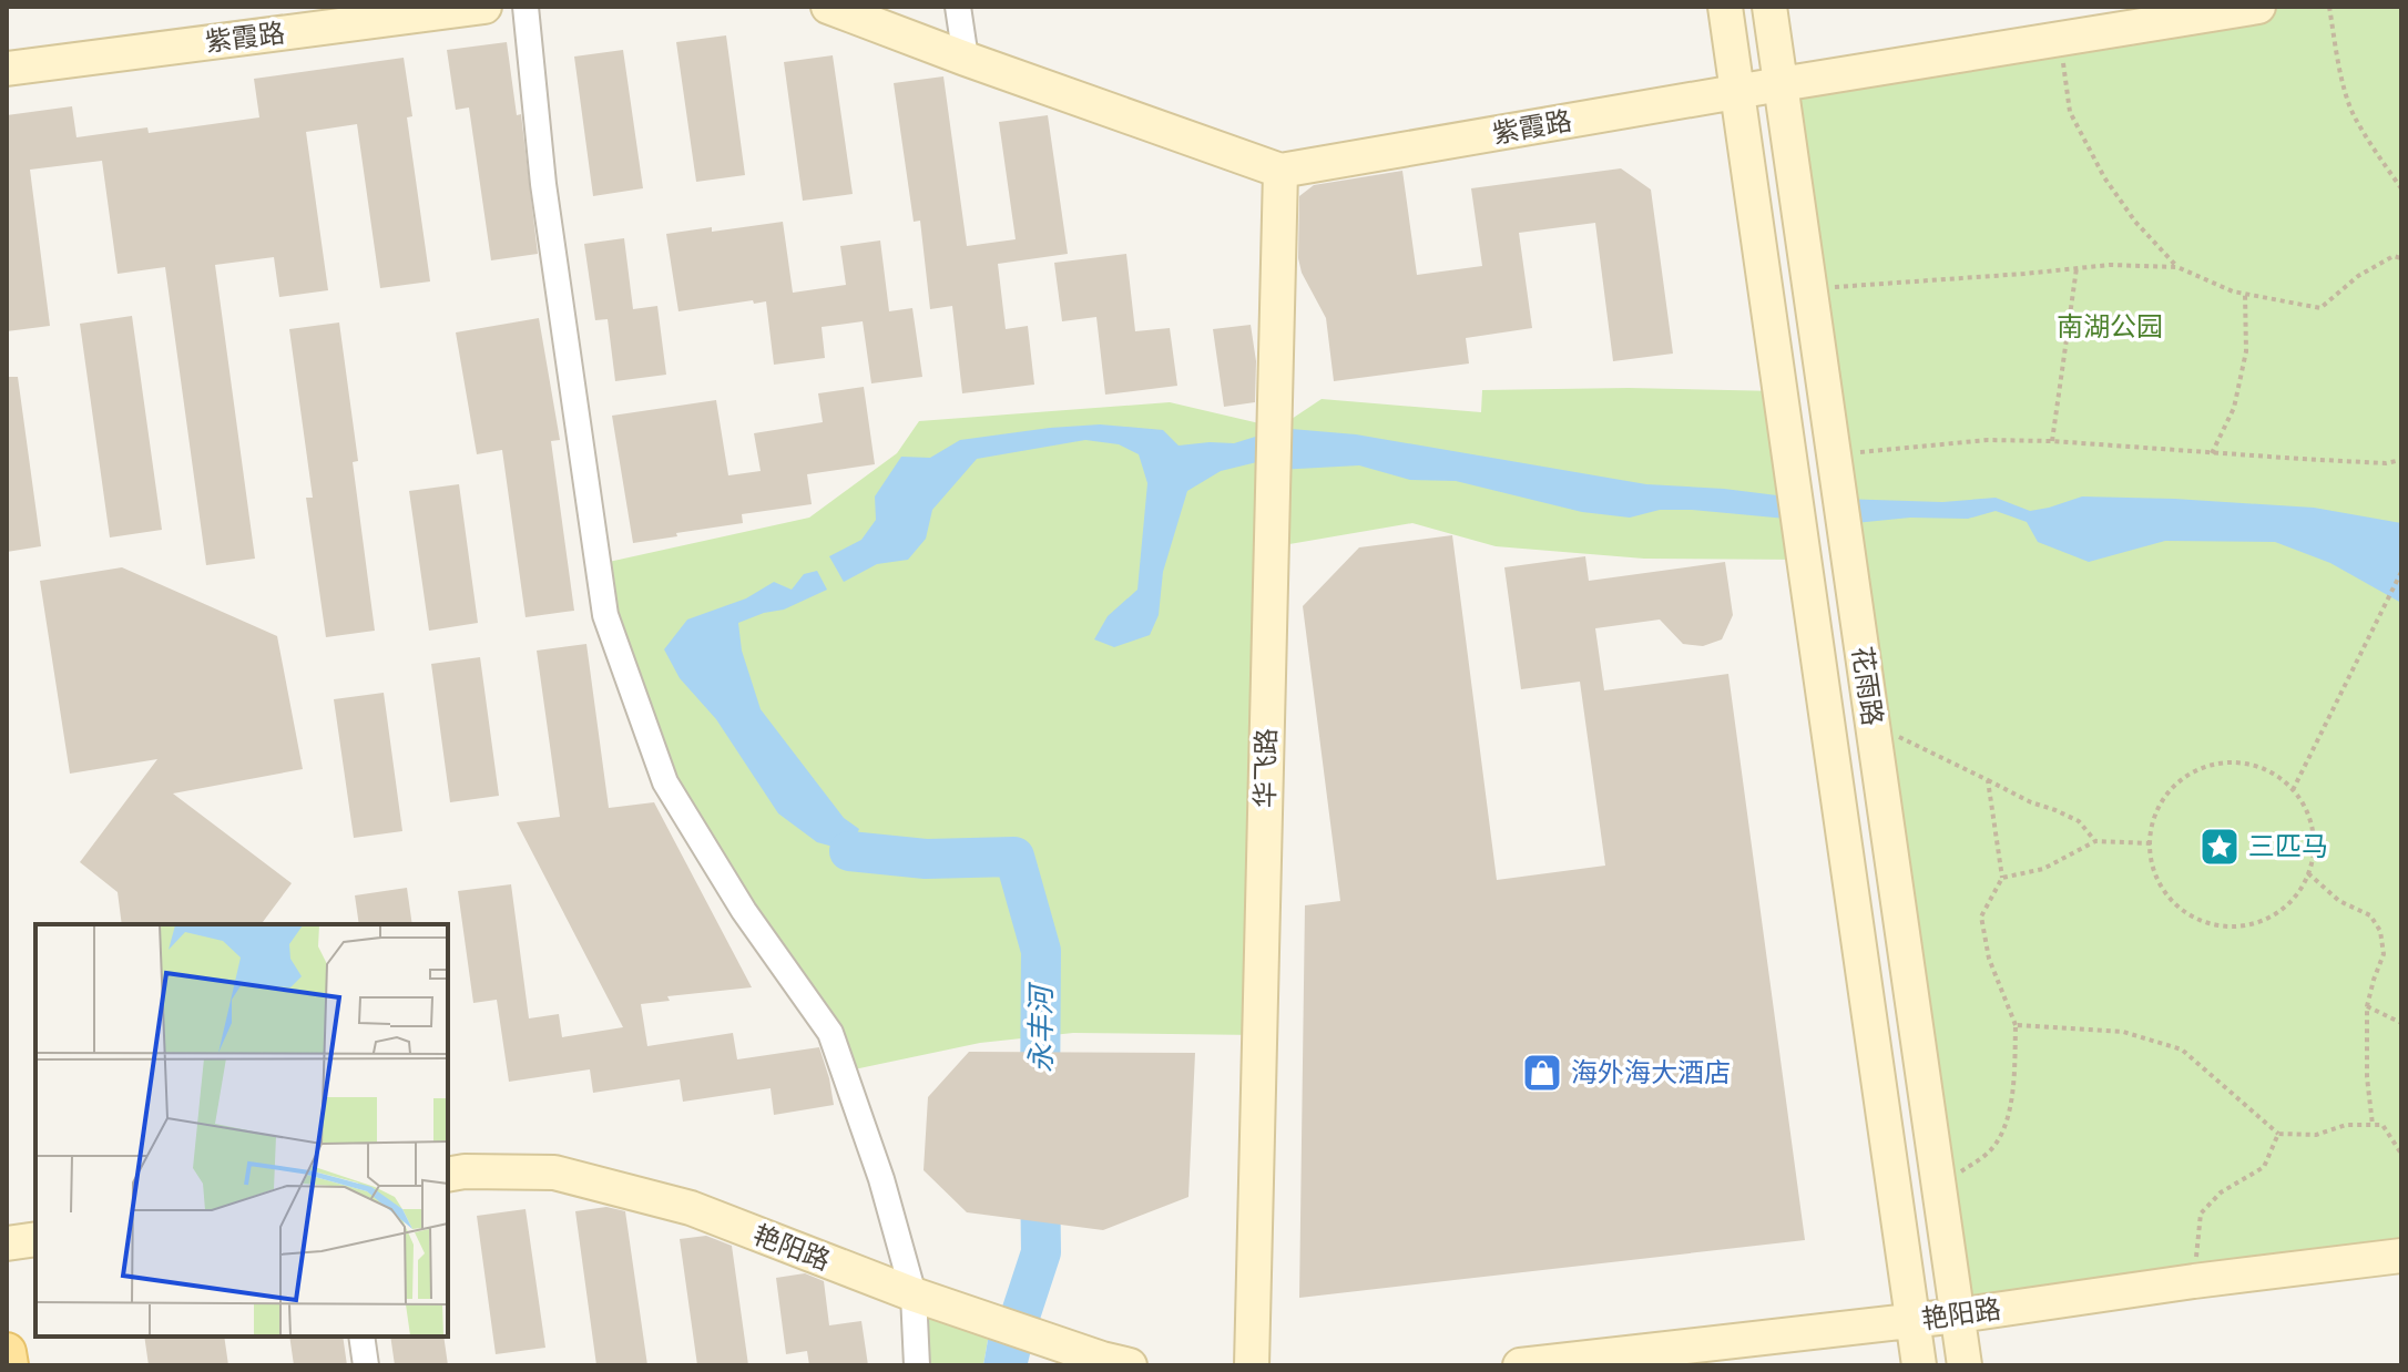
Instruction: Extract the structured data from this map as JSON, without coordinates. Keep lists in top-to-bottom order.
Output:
{
  "streets": {
    "street": [
      "紫霞路",
      "花雨路",
      "华飞路",
      "艳阳路"
    ]
  },
  "crossings": [
    ["紫霞路", "花雨路"],
    ["紫霞路", "华飞路"],
    ["花雨路", "艳阳路"]
  ],
  "water": ["永丰河"],
  "parks": ["南湖公园"],
  "places": {
    "place": ["三匹马"],
    "shop": ["海外海大酒店"]
  }
}
